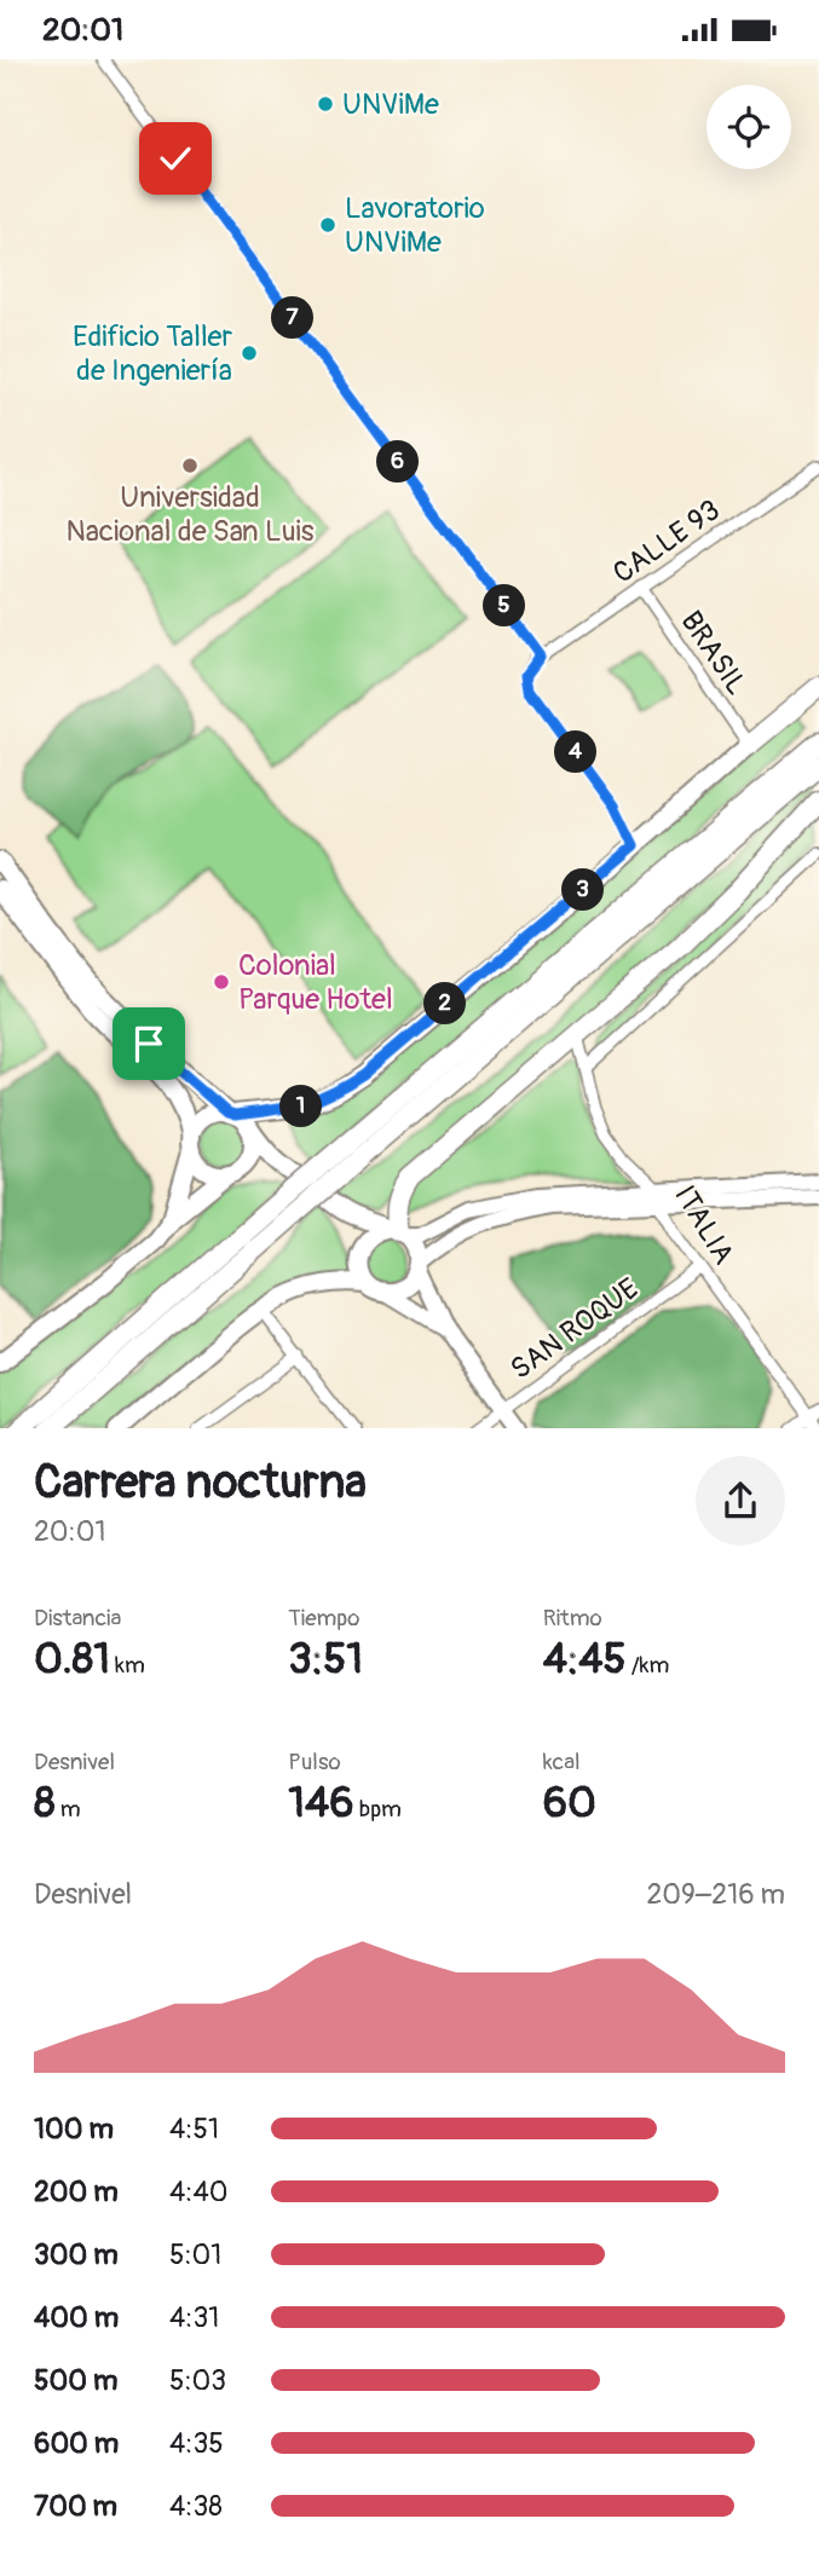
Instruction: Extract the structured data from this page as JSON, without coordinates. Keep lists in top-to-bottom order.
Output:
{
  "streets": {
    "street": [
      "CALLE 93",
      "BRASIL",
      "ITALIA",
      "SAN ROQUE"
    ]
  },
  "crossings": [
    ["CALLE 93", "BRASIL"],
    ["ITALIA", "SAN ROQUE"]
  ],
  "places": [
    "UNViMe",
    "Lavoratorio UNViMe",
    "Edificio Taller de Ingeniería",
    "Universidad Nacional de San Luis",
    "Colonial Parque Hotel"
  ],
  "page": {
    "status": "20:01",
    "pins": [
      "7",
      "6",
      "5",
      "4",
      "3",
      "2",
      "1"
    ],
    "heading": ["Carrera nocturna", "20:01"],
    "stats": [
      ["Distancia", "0.81 km"],
      ["Tiempo", "3:51"],
      ["Ritmo", "4:45 /km"],
      ["Desnivel", "8 m"],
      ["Pulso", "146 bpm"],
      ["kcal", "60"]
    ],
    "chart": ["Desnivel", "209–216 m"],
    "list": [
      {
        "name": "100 m",
        "note": "4:51"
      },
      {
        "name": "200 m",
        "note": "4:40"
      },
      {
        "name": "300 m",
        "note": "5:01"
      },
      {
        "name": "400 m",
        "note": "4:31"
      },
      {
        "name": "500 m",
        "note": "5:03"
      },
      {
        "name": "600 m",
        "note": "4:35"
      },
      {
        "name": "700 m",
        "note": "4:38"
      }
    ]
  }
}
